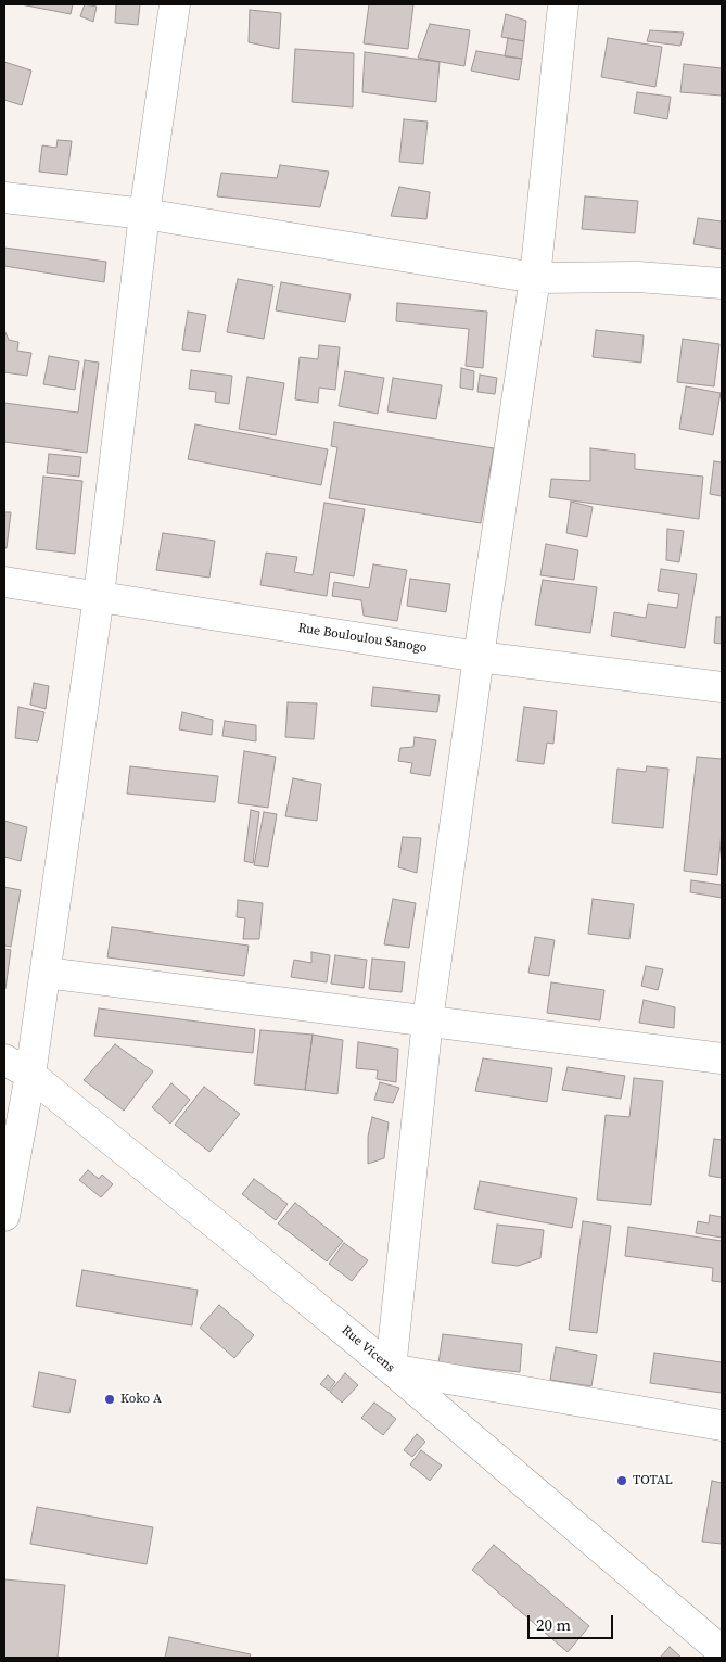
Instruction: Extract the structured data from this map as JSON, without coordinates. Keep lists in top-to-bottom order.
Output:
{
  "streets": {
    "street": ["Rue Bouloulou Sanogo", "Rue Vicens"]
  },
  "places": ["Koko A", "TOTAL"],
  "scale_bar": "20 m"
}
